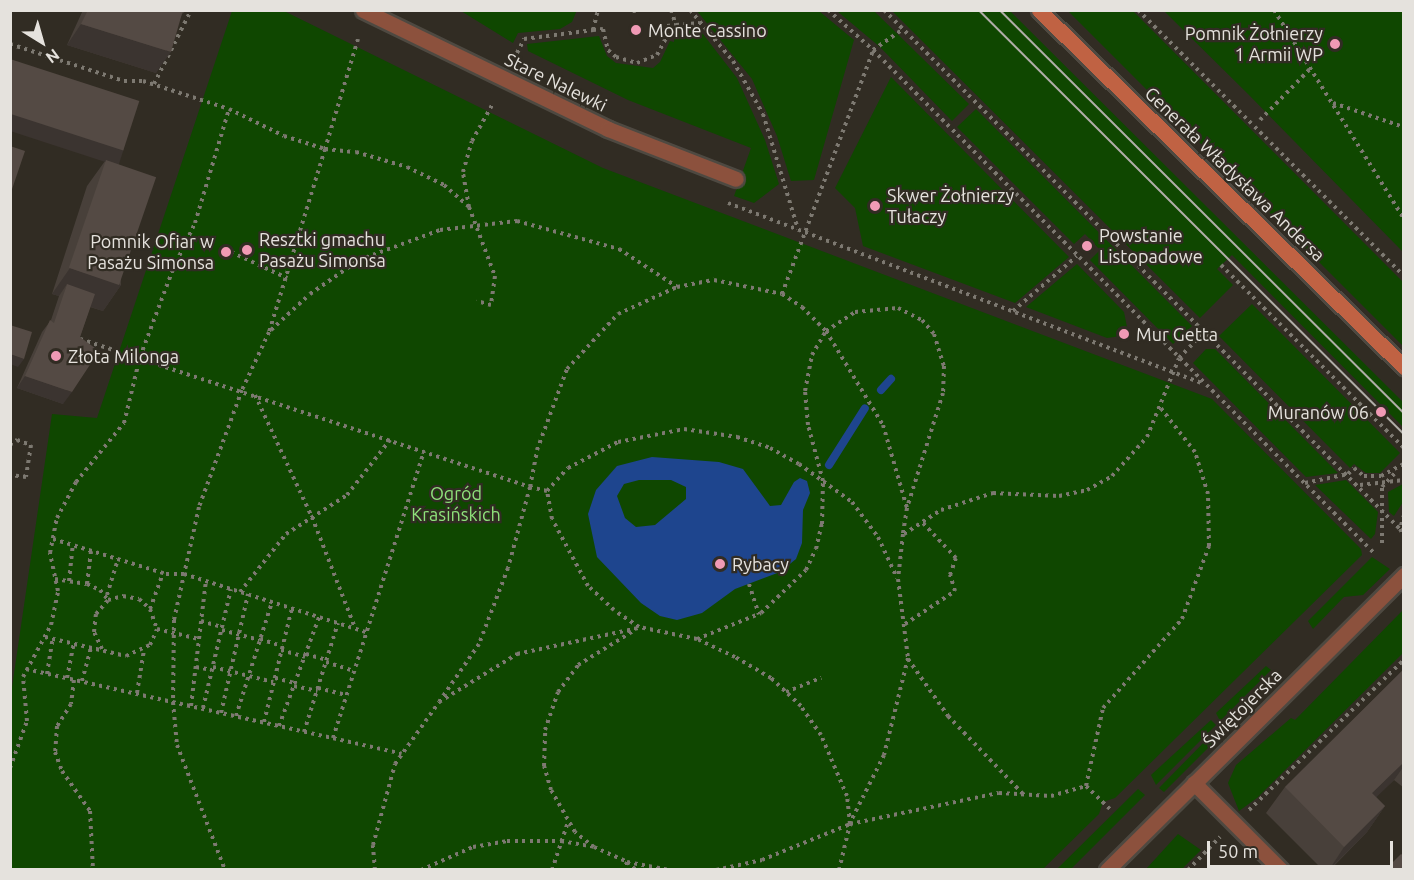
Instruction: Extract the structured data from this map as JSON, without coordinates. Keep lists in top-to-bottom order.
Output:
{
  "streets": {
    "main road": ["Generała Władysława Andersa"],
    "street": ["Stare Nalewki", "Świętojerska"]
  },
  "parks": ["Ogród Krasińskich"],
  "places": [
    "Monte Cassino",
    "Pomnik Żołnierzy 1 Armii WP",
    "Skwer Żołnierzy Tułaczy",
    "Powstanie Listopadowe",
    "Resztki gmachu Pasażu Simonsa",
    "Pomnik Ofiar w Pasażu Simonsa",
    "Mur Getta",
    "Złota Milonga",
    "Muranów 06",
    "Rybacy"
  ],
  "scale_bar": "50 m",
  "north": "bottom right"
}
